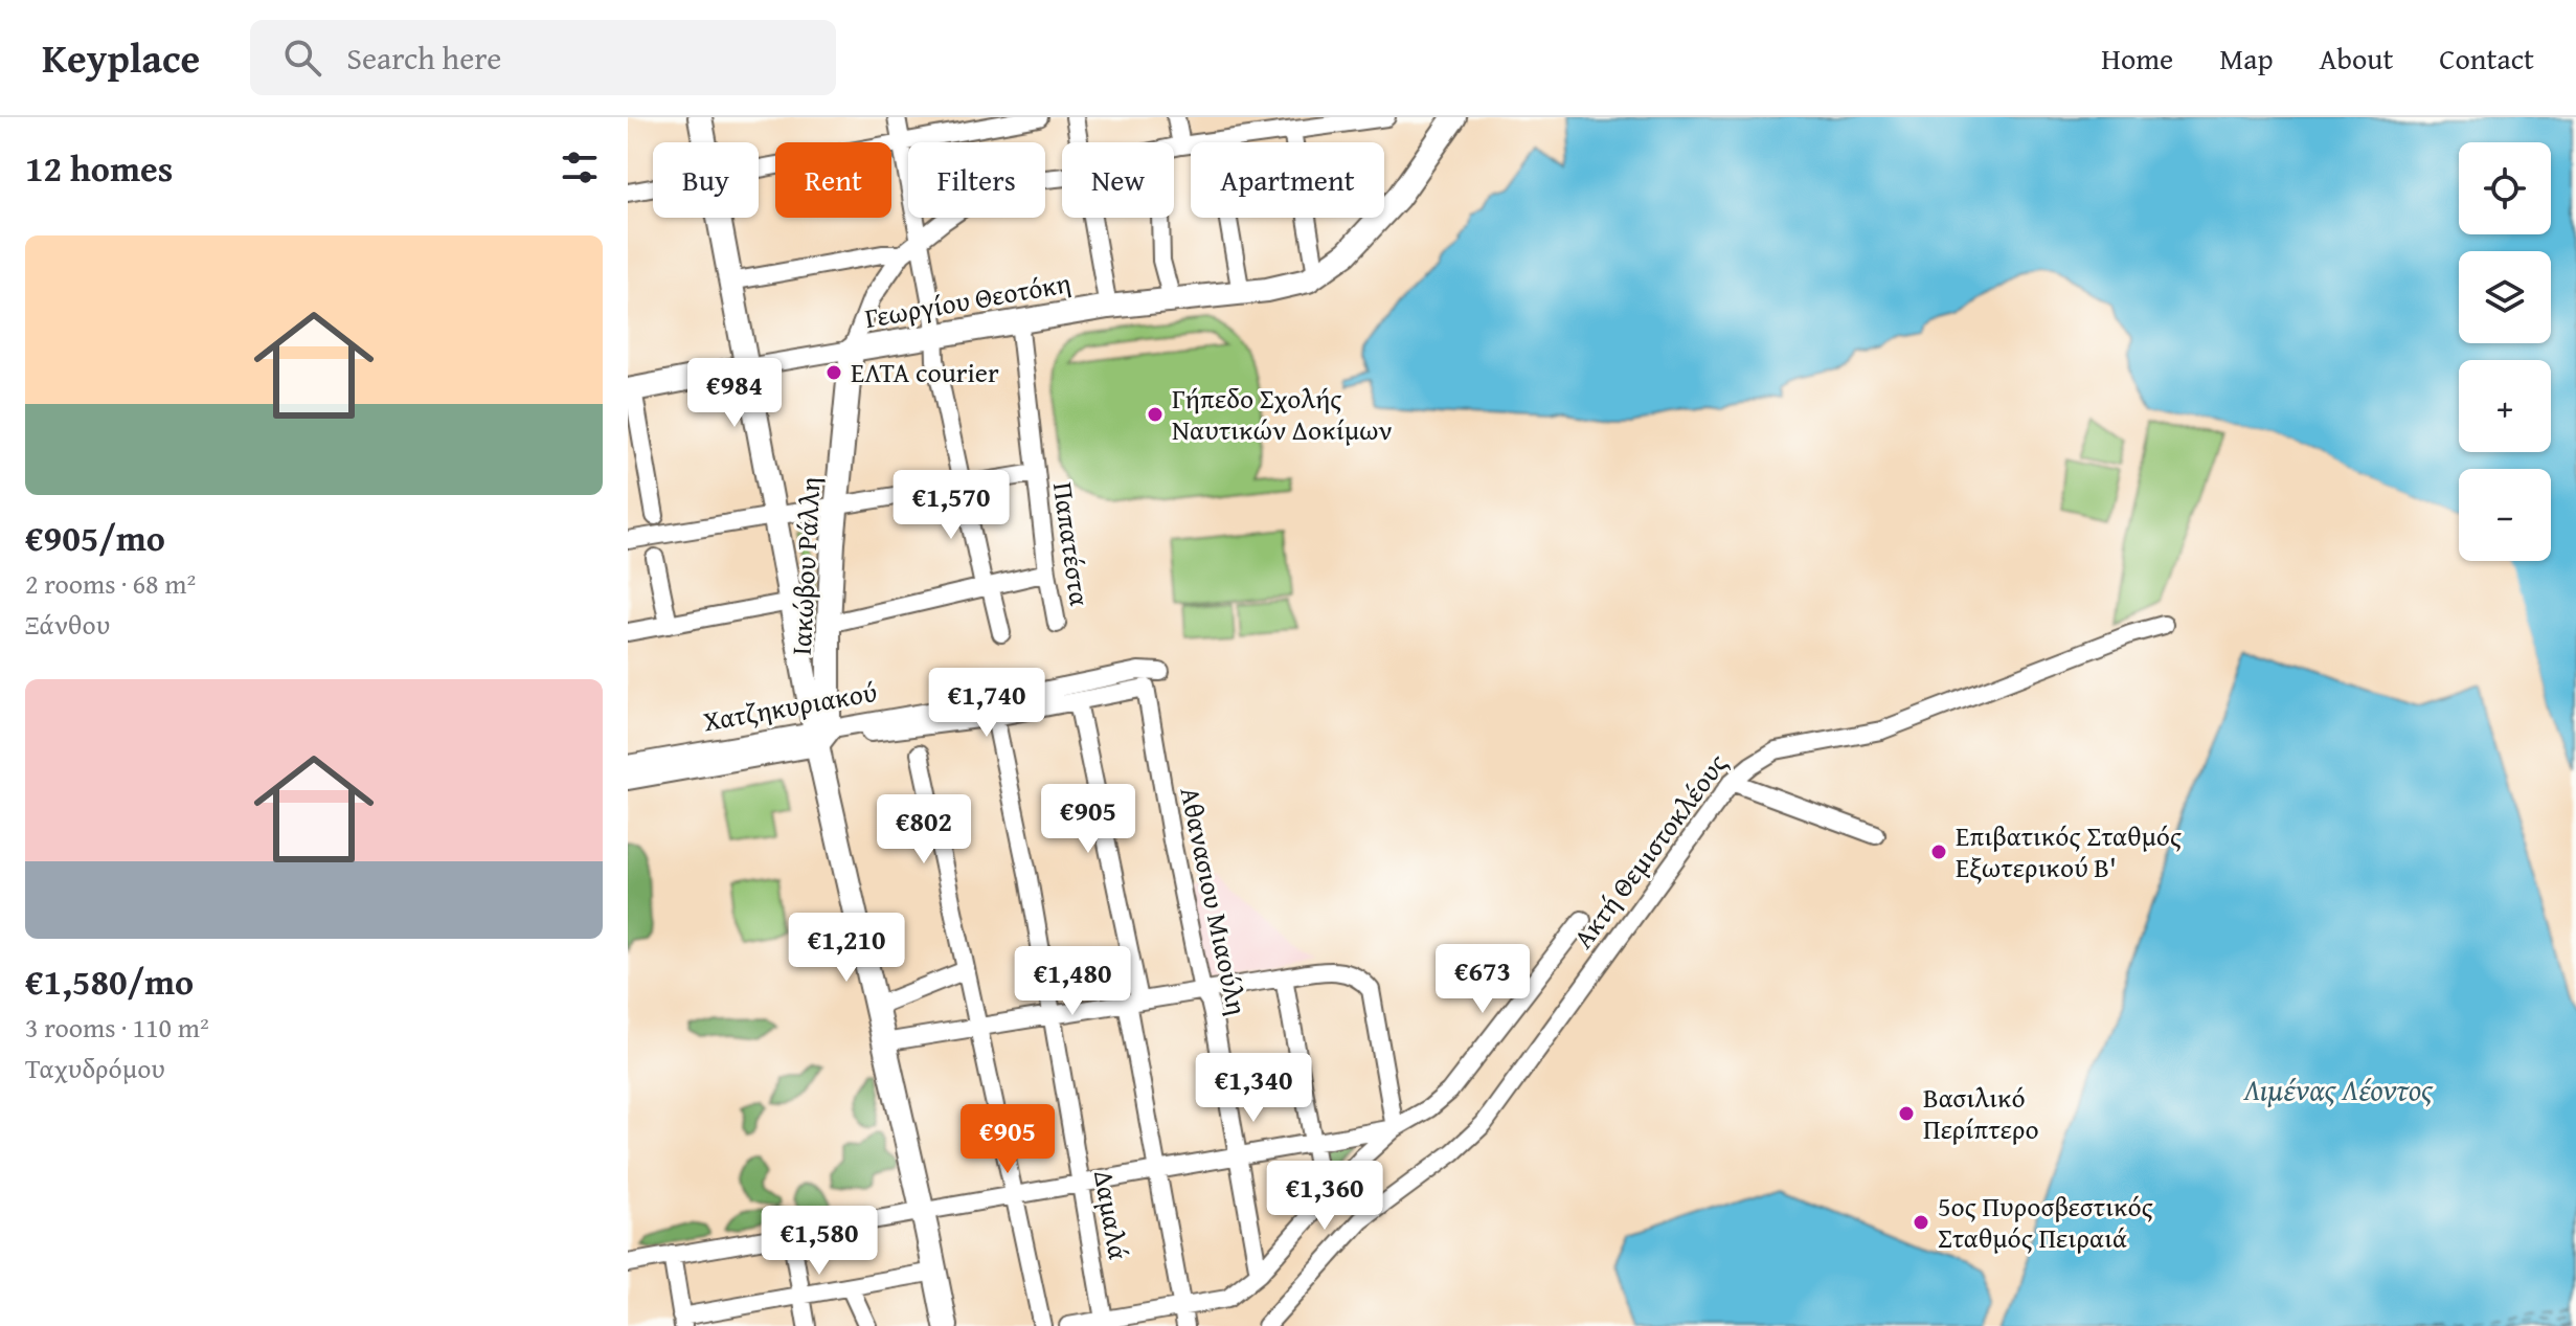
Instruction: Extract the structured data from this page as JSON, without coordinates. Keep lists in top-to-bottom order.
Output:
{
  "streets": {
    "street": [
      "Γεωργίου Θεοτόκη",
      "Παπατέστα",
      "Ιακώβου Ράλλη",
      "Χατζηκυριακού",
      "Ακτή Θεμιστοκλέους",
      "Αθανασιου Μιαούλη",
      "Δαμαλά"
    ]
  },
  "crossings": [
    ["Γεωργίου Θεοτόκη", "Παπατέστα"],
    ["Γεωργίου Θεοτόκη", "Ιακώβου Ράλλη"],
    ["Ιακώβου Ράλλη", "Χατζηκυριακού"],
    ["Χατζηκυριακού", "Αθανασιου Μιαούλη"],
    ["Χατζηκυριακού", "Δαμαλά"]
  ],
  "water": ["Λιμένας Λέοντος"],
  "places": [
    "ΕΛΤΑ courier",
    "Γήπεδο Σχολής Ναυτικών Δοκίμων",
    "Επιβατικός Σταθμός Εξωτερικού Β'",
    "Βασιλικό Περίπτερο",
    "5ος Πυροσβεστικός Σταθμός Πειραιά"
  ],
  "page": {
    "header": "Keyplace",
    "search": "Search here",
    "nav": [
      "Home",
      "Map",
      "About",
      "Contact"
    ],
    "heading": "12 homes",
    "map_buttons": ["+", "−"],
    "chip": [
      "Buy",
      "Rent",
      "Filters",
      "New",
      "Apartment"
    ],
    "list": [
      {
        "name": "€905/mo",
        "note": "2 rooms · 68 m² · Ξάνθου"
      },
      {
        "name": "€1,580/mo",
        "note": "3 rooms · 110 m² · Ταχυδρόμου"
      }
    ],
    "price": [
      "€984",
      "€1,570",
      "€1,740",
      "€905",
      "€802",
      "€1,210",
      "€673",
      "€1,480",
      "€1,340",
      "€905",
      "€1,360",
      "€1,580"
    ]
  }
}
